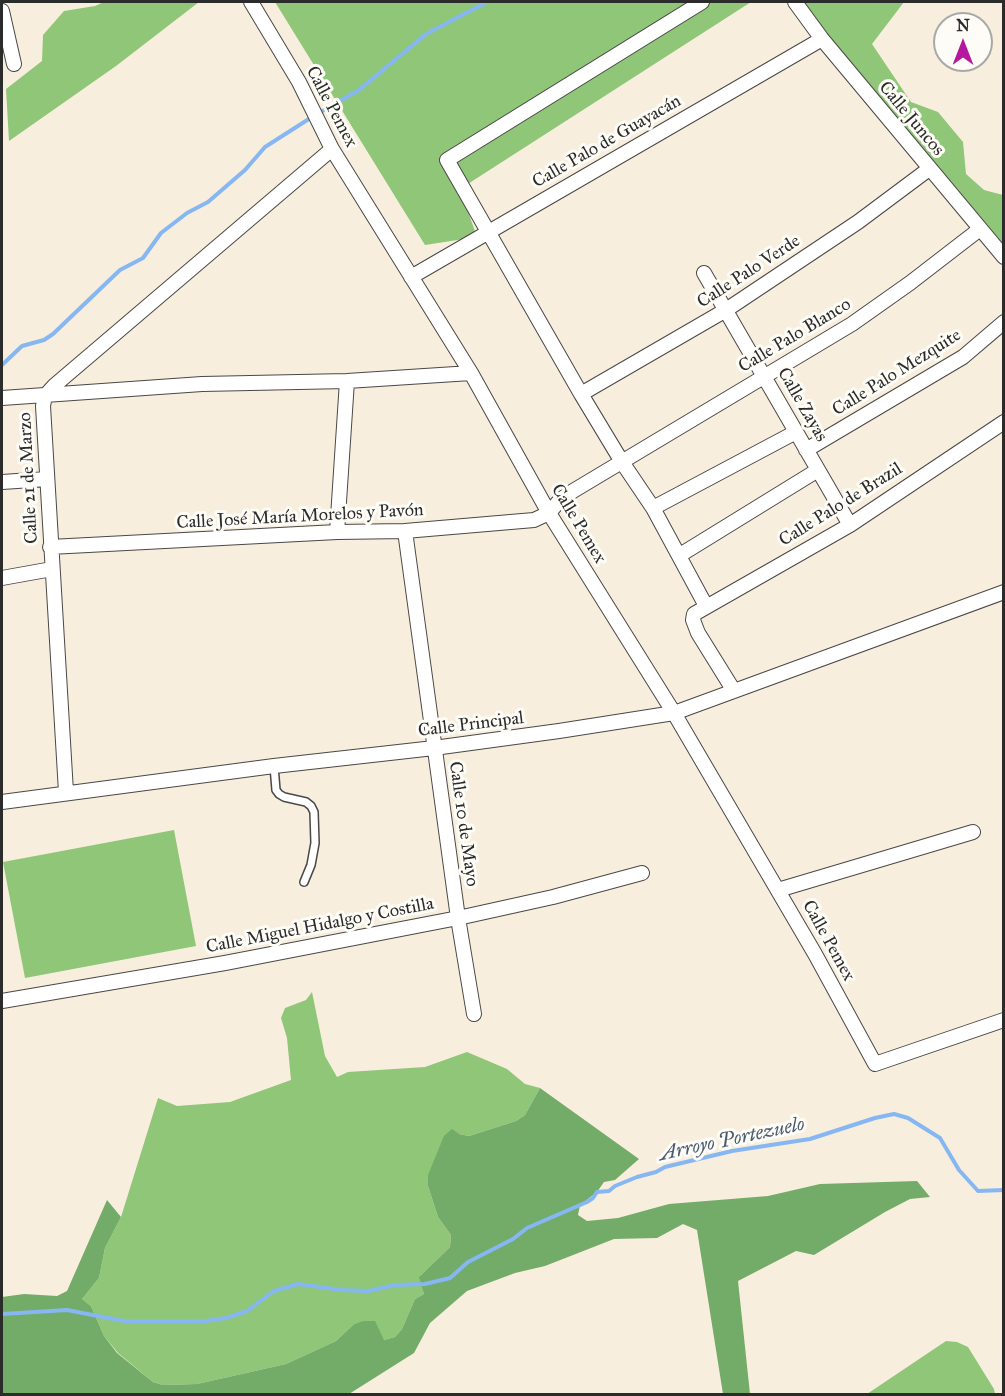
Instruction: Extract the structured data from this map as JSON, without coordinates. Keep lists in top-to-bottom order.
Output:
{
  "streets": {
    "street": [
      "Calle Pemex",
      "Calle Juncos",
      "Calle Palo de Guayacán",
      "Calle Palo Verde",
      "Calle Palo Blanco",
      "Calle Palo Mezquite",
      "Calle Zayas",
      "Calle 21 de Marzo",
      "Calle Palo de Brazil",
      "Calle José María Morelos y Pavón",
      "Calle Principal",
      "Calle 10 de Mayo",
      "Calle Miguel Hidalgo y Costilla"
    ]
  },
  "crossings": [
    ["Calle Pemex", "Calle Palo de Guayacán"],
    ["Calle Pemex", "Calle Palo Blanco"],
    ["Calle Pemex", "Calle 21 de Marzo"],
    ["Calle Pemex", "Calle José María Morelos y Pavón"],
    ["Calle Pemex", "Calle Principal"],
    ["Calle Juncos", "Calle Palo de Guayacán"],
    ["Calle Juncos", "Calle Palo Verde"],
    ["Calle Juncos", "Calle Palo Blanco"],
    ["Calle Palo Verde", "Calle Zayas"],
    ["Calle Palo Blanco", "Calle Zayas"],
    ["Calle Palo Blanco", "Calle José María Morelos y Pavón"],
    ["Calle Palo Mezquite", "Calle Zayas"],
    ["Calle Zayas", "Calle Palo de Brazil"],
    ["Calle 21 de Marzo", "Calle José María Morelos y Pavón"],
    ["Calle 21 de Marzo", "Calle Principal"],
    ["Calle José María Morelos y Pavón", "Calle 10 de Mayo"],
    ["Calle Principal", "Calle 10 de Mayo"],
    ["Calle 10 de Mayo", "Calle Miguel Hidalgo y Costilla"]
  ],
  "water": ["Arroyo Portezuelo"],
  "north": "top"
}
